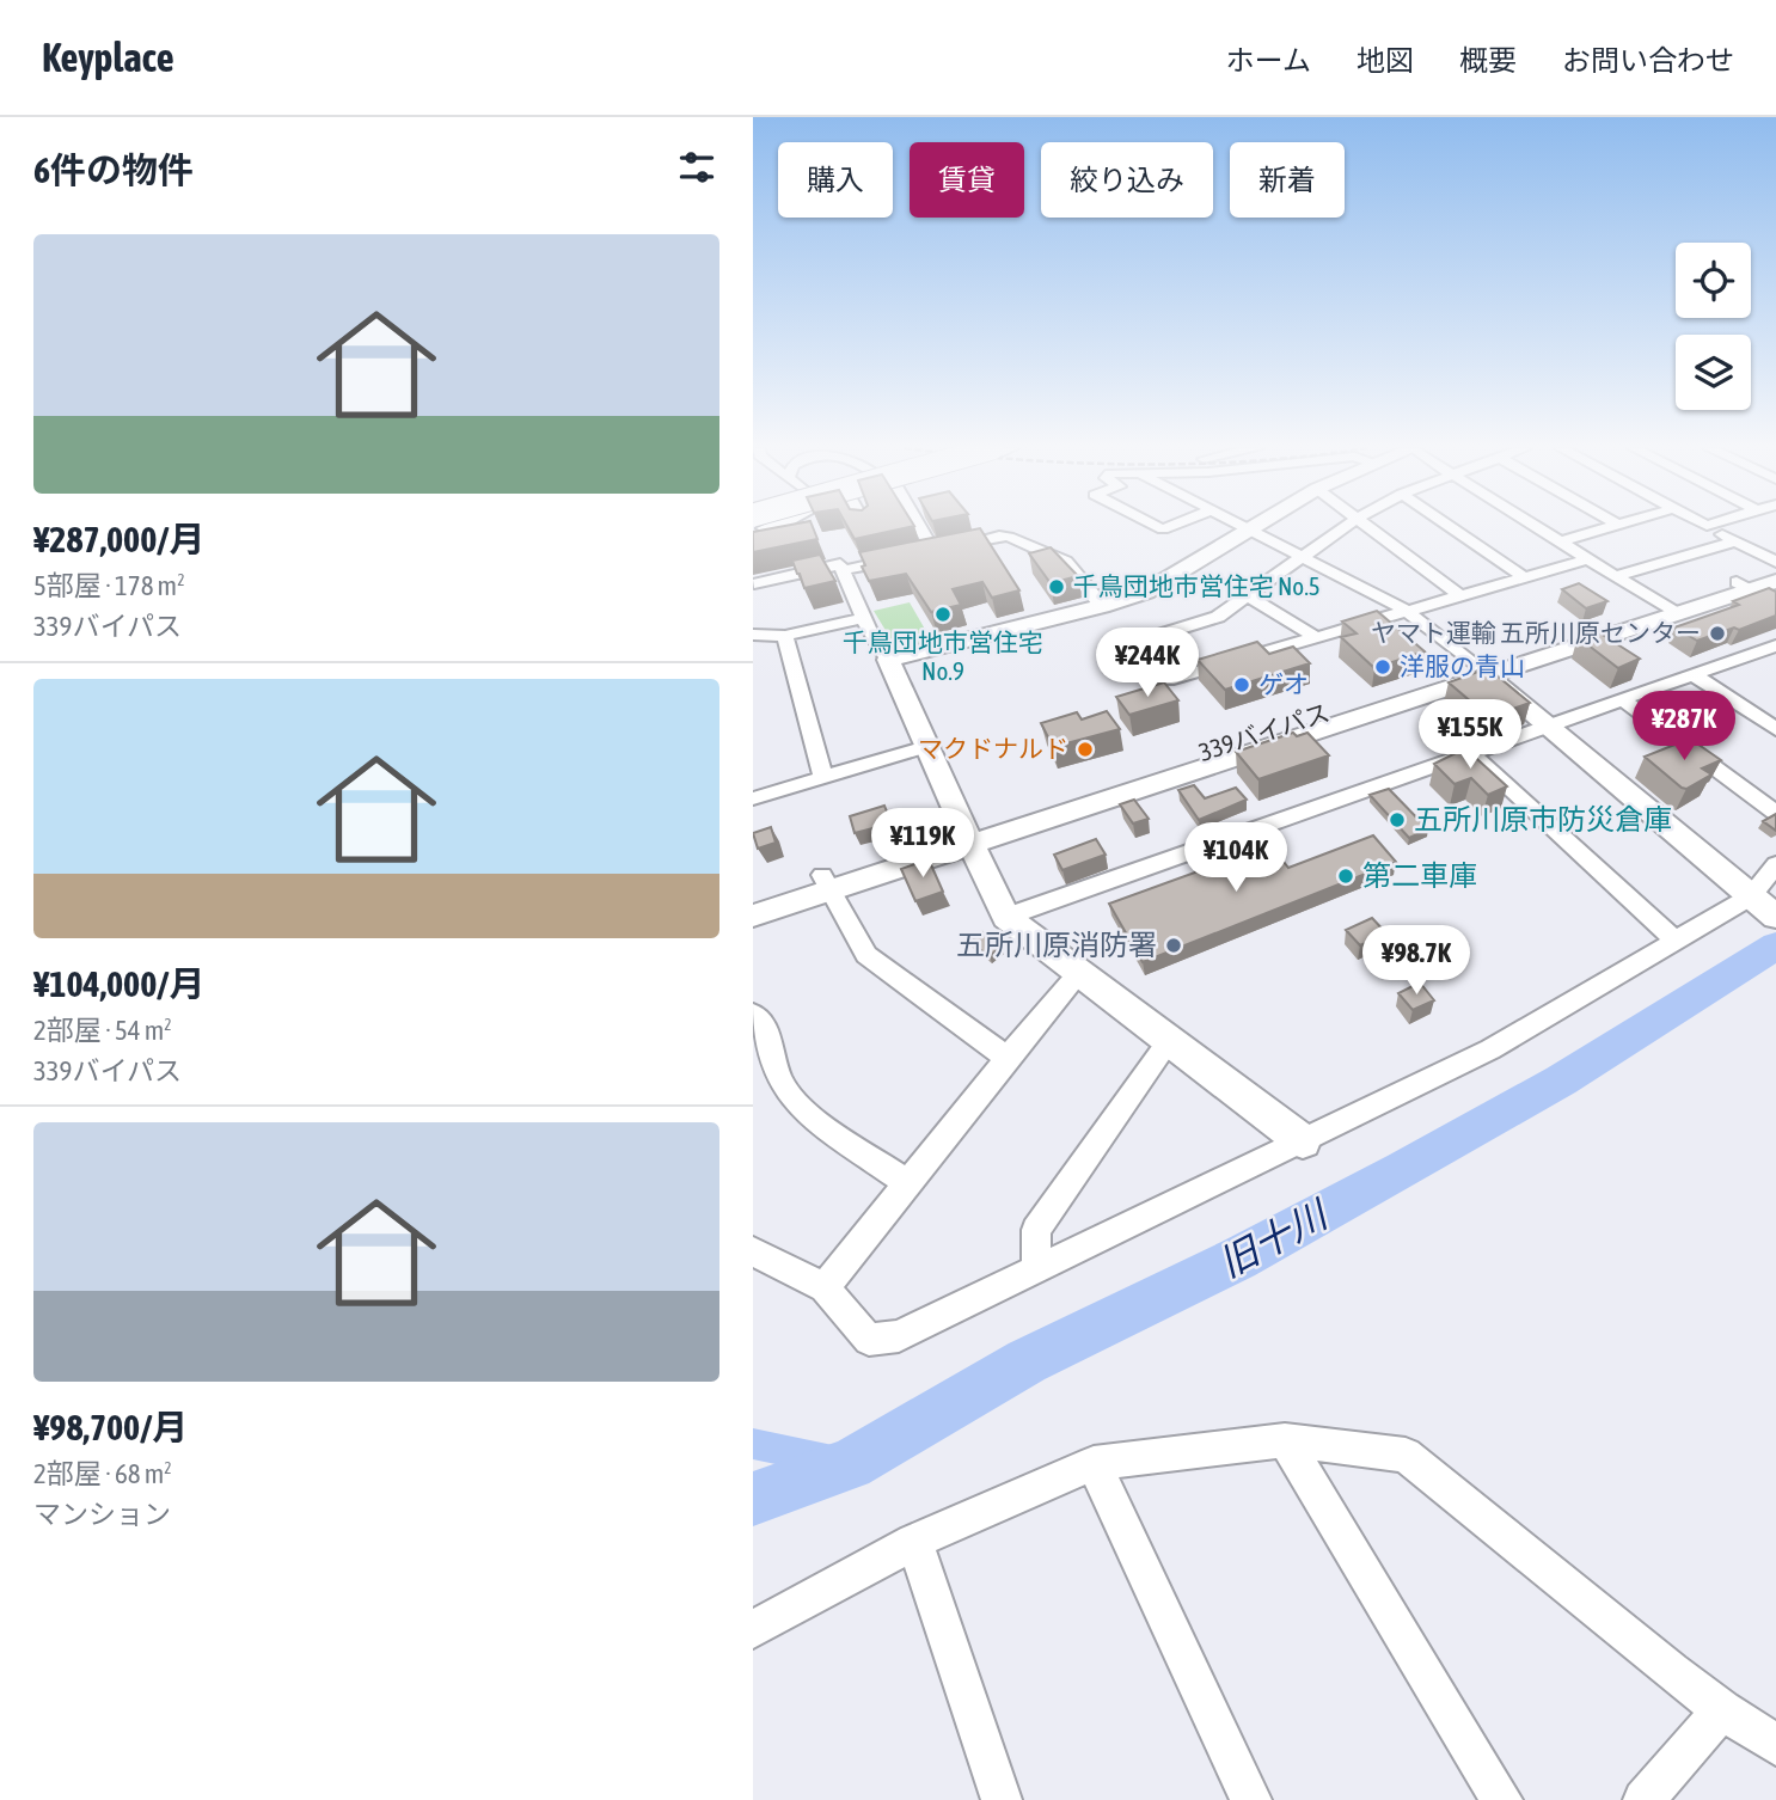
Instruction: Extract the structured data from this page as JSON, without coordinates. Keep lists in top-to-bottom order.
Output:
{
  "water": ["旧十川"],
  "places": [
    "千鳥団地市営住宅 No.5",
    "千鳥団地市営住宅 No.9",
    "ヤマト運輸 五所川原センター",
    "洋服の青山",
    "ゲオ",
    "マクドナルド",
    "五所川原市防災倉庫",
    "第二車庫",
    "五所川原消防署"
  ],
  "page": {
    "header": "Keyplace",
    "nav": [
      "ホーム",
      "地図",
      "概要",
      "お問い合わせ"
    ],
    "heading": "6件の物件",
    "chip": [
      "購入",
      "賃貸",
      "絞り込み",
      "新着"
    ],
    "list": [
      {
        "name": "¥287,000/月",
        "note": "5部屋 · 178 m² · 339バイパス"
      },
      {
        "name": "¥104,000/月",
        "note": "2部屋 · 54 m² · 339バイパス"
      },
      {
        "name": "¥98,700/月",
        "note": "2部屋 · 68 m² · マンション"
      }
    ],
    "price": [
      "¥244K",
      "¥287K",
      "¥155K",
      "¥119K",
      "¥104K",
      "¥98.7K"
    ]
  }
}
